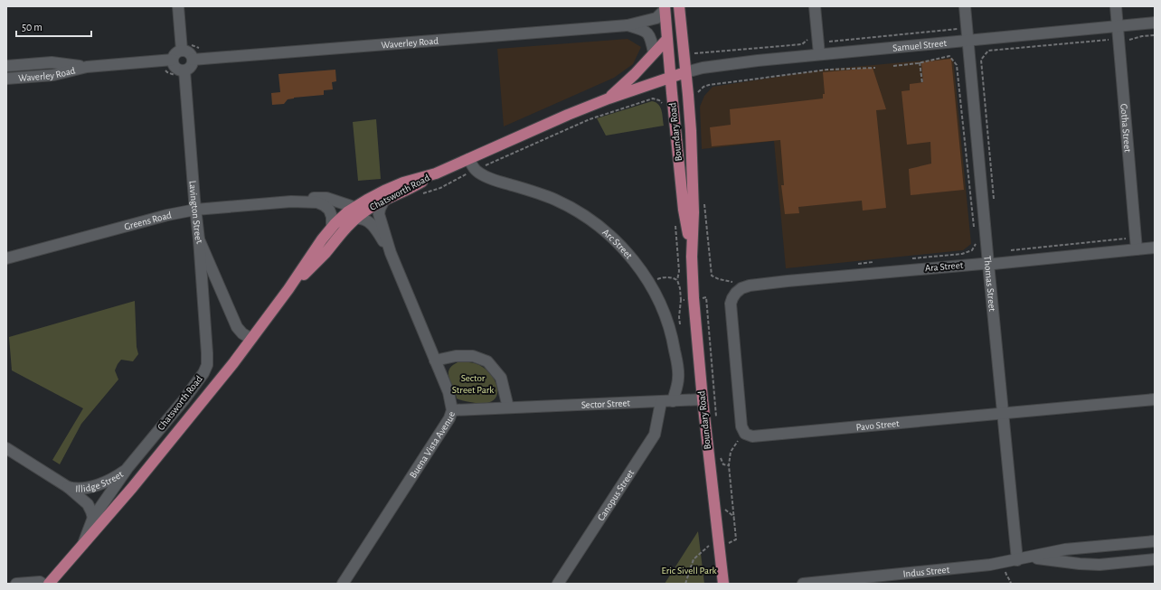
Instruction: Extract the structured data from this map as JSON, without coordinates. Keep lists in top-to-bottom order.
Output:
{
  "streets": {
    "main road": ["Boundary Road", "Chatsworth Road"],
    "street": [
      "Waverley Road",
      "Samuel Street",
      "Gotha Street",
      "Lavington Street",
      "Greens Road",
      "Arc Street",
      "Ara Street",
      "Thomas Street",
      "Sector Street",
      "Pavo Street",
      "Buena Vista Avenue",
      "Illidge Street",
      "Canopus Street",
      "Indus Street"
    ]
  },
  "crossings": [
    ["Waverley Road", "Boundary Road"],
    ["Waverley Road", "Chatsworth Road"],
    ["Waverley Road", "Lavington Street"],
    ["Samuel Street", "Gotha Street"],
    ["Samuel Street", "Boundary Road"],
    ["Samuel Street", "Chatsworth Road"],
    ["Samuel Street", "Thomas Street"],
    ["Gotha Street", "Ara Street"],
    ["Boundary Road", "Chatsworth Road"],
    ["Boundary Road", "Sector Street"],
    ["Chatsworth Road", "Lavington Street"],
    ["Chatsworth Road", "Greens Road"],
    ["Chatsworth Road", "Arc Street"],
    ["Chatsworth Road", "Buena Vista Avenue"],
    ["Chatsworth Road", "Illidge Street"],
    ["Lavington Street", "Greens Road"],
    ["Arc Street", "Sector Street"],
    ["Arc Street", "Canopus Street"],
    ["Ara Street", "Thomas Street"],
    ["Thomas Street", "Pavo Street"],
    ["Thomas Street", "Indus Street"],
    ["Sector Street", "Buena Vista Avenue"],
    ["Sector Street", "Canopus Street"]
  ],
  "parks": ["Sector Street Park", "Eric Sivell Park"],
  "scale_bar": "50 m"
}
